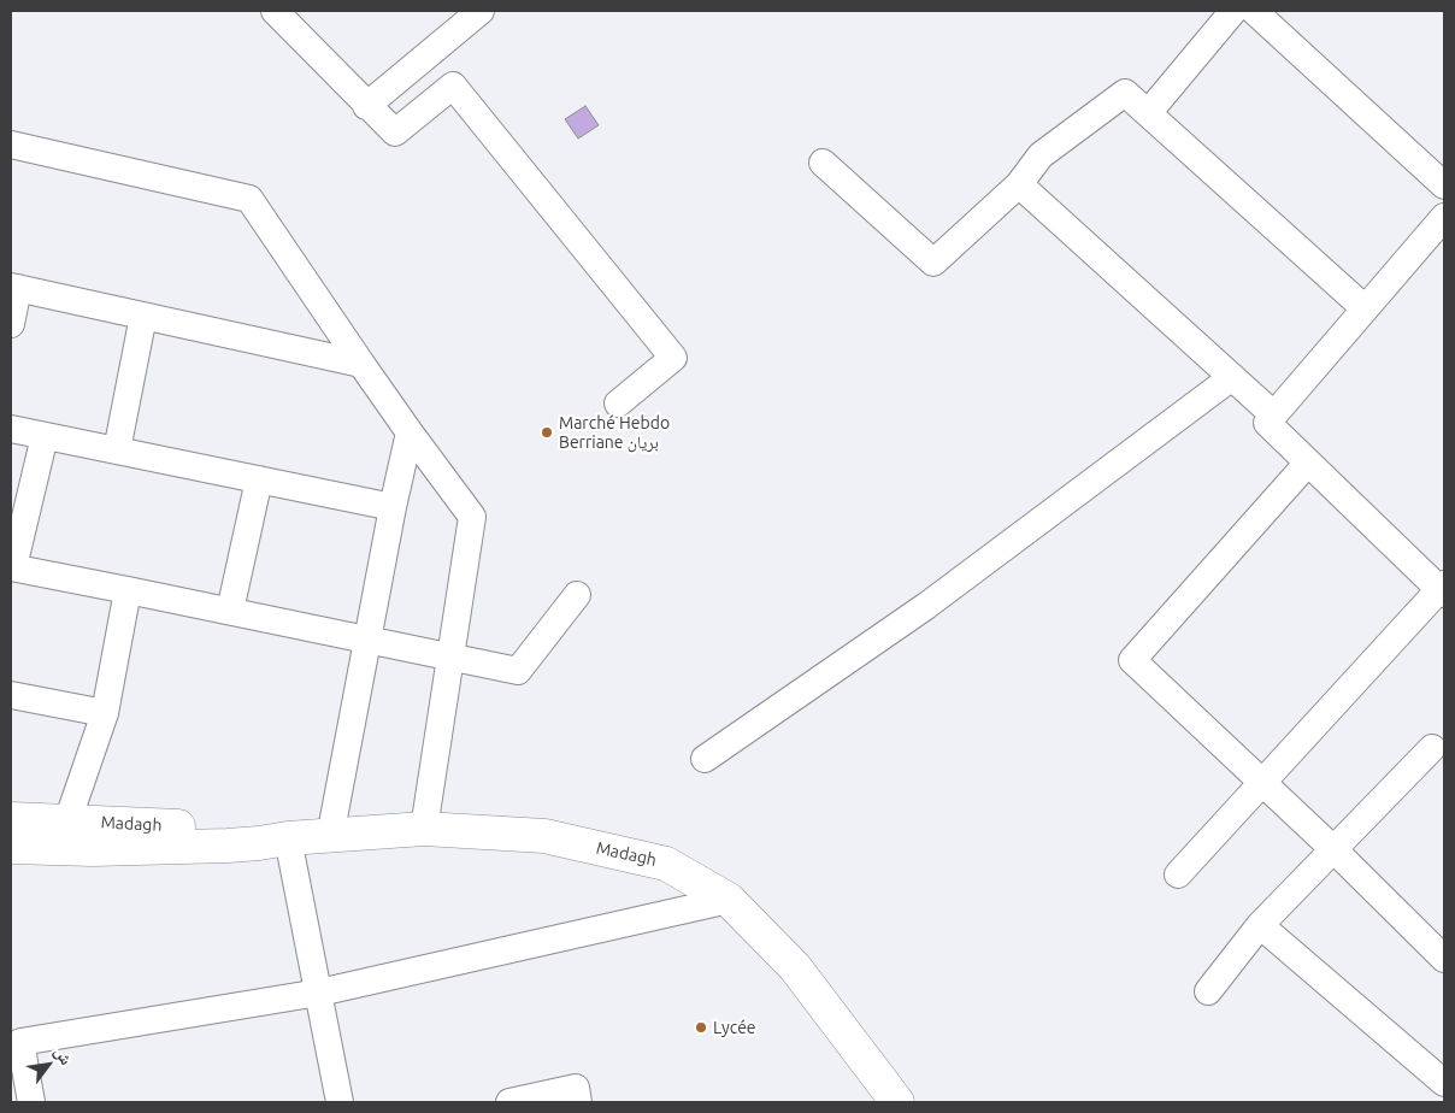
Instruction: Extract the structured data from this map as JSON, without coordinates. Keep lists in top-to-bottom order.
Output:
{
  "streets": {
    "street": ["Madagh"]
  },
  "places": ["Marché Hebdo Berriane بريان", "Lycée"],
  "north": "top right"
}
